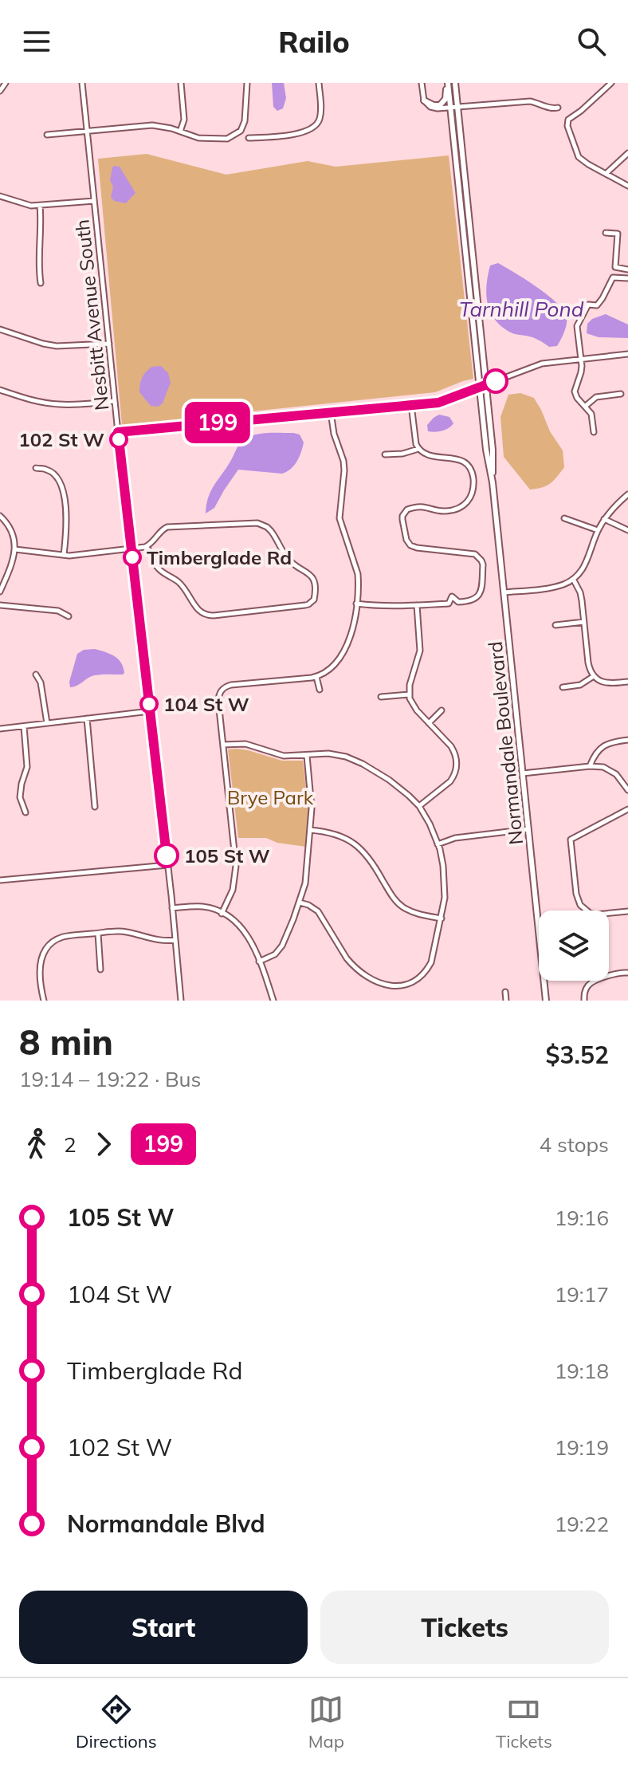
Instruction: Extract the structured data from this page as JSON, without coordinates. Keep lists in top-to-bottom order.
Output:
{
  "streets": {
    "main road": ["Normandale Boulevard"],
    "street": ["Nesbitt Avenue South"]
  },
  "water": ["Tarnhill Pond"],
  "parks": ["Brye Park"],
  "places": [
    "102 St W",
    "Timberglade Rd",
    "104 St W",
    "105 St W"
  ],
  "lines": ["bus line 199"],
  "page": {
    "header": "Railo",
    "on_map": "199",
    "heading": ["8 min", "19:14 – 19:22 · Bus", "$3.52"],
    "legs": ["2", "199", "4 stops"],
    "list": [
      {
        "name": "105 St W",
        "value": "19:16"
      },
      {
        "name": "104 St W",
        "value": "19:17"
      },
      {
        "name": "Timberglade Rd",
        "value": "19:18"
      },
      {
        "name": "102 St W",
        "value": "19:19"
      },
      {
        "name": "Normandale Blvd",
        "value": "19:22"
      }
    ],
    "buttons": ["Start", "Tickets"],
    "tabs": ["Directions", "Map", "Tickets"]
  }
}
